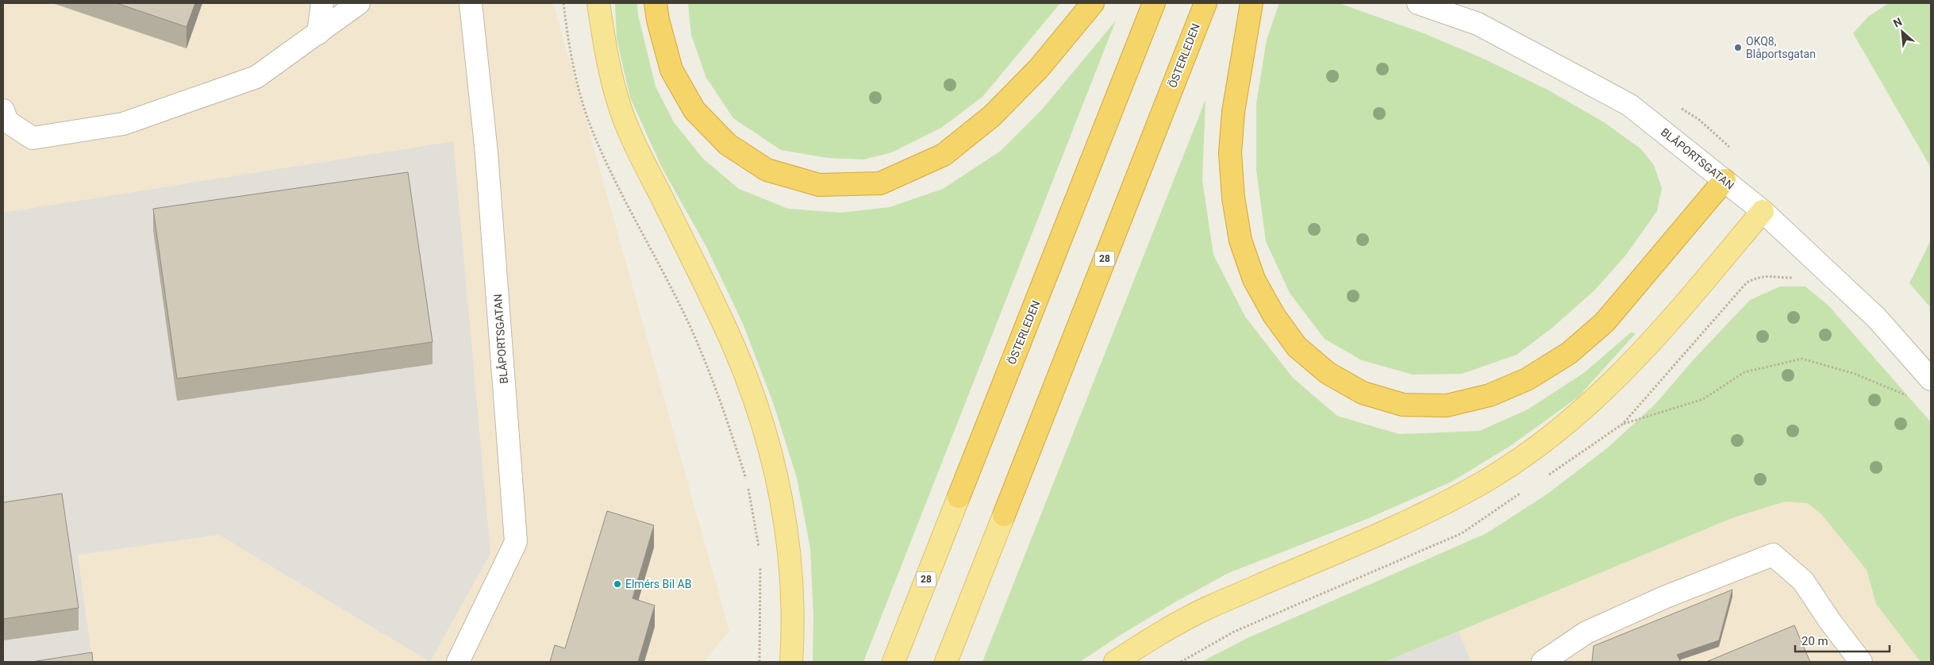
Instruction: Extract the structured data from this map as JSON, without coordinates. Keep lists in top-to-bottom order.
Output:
{
  "streets": {
    "highway": ["ÖSTERLEDEN", "28"],
    "street": ["BLÅPORTSGATAN"]
  },
  "places": ["OKQ8, Blåportsgatan", "Elmérs Bil AB"],
  "scale_bar": "20 m",
  "north": "top left"
}
